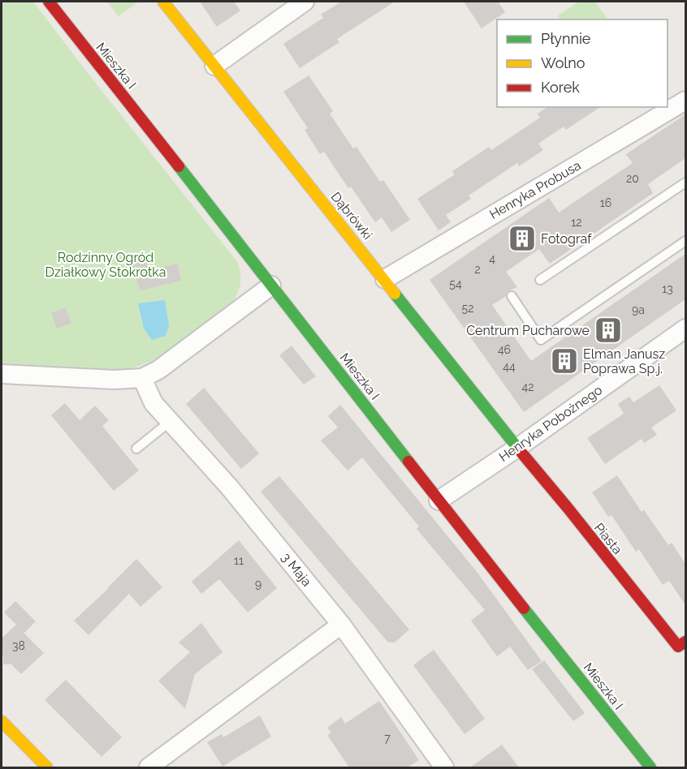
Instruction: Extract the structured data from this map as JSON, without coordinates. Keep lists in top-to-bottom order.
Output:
{
  "streets": {
    "street": [
      "Mieszka I",
      "Henryka Probusa",
      "Dąbrówki",
      "Henryka Pobożnego",
      "Piasta",
      "3 Maja"
    ]
  },
  "crossings": [
    ["Mieszka I", "Henryka Pobożnego"],
    ["Henryka Probusa", "Dąbrówki"],
    ["Dąbrówki", "Henryka Pobożnego"],
    ["Dąbrówki", "Piasta"],
    ["Henryka Pobożnego", "Piasta"]
  ],
  "parks": ["Rodzinny Ogród Działkowy Stokrotka"],
  "places": {
    "building": ["Fotograf", "Centrum Pucharowe", "Elman Janusz Poprawa Sp.j."]
  },
  "house_numbers": [
    "20",
    "16",
    "12",
    "4",
    "2",
    "54",
    "13",
    "52",
    "9a",
    "46",
    "44",
    "42",
    "11",
    "9",
    "38",
    "7"
  ],
  "legend": ["Płynnie", "Wolno", "Korek"]
}
